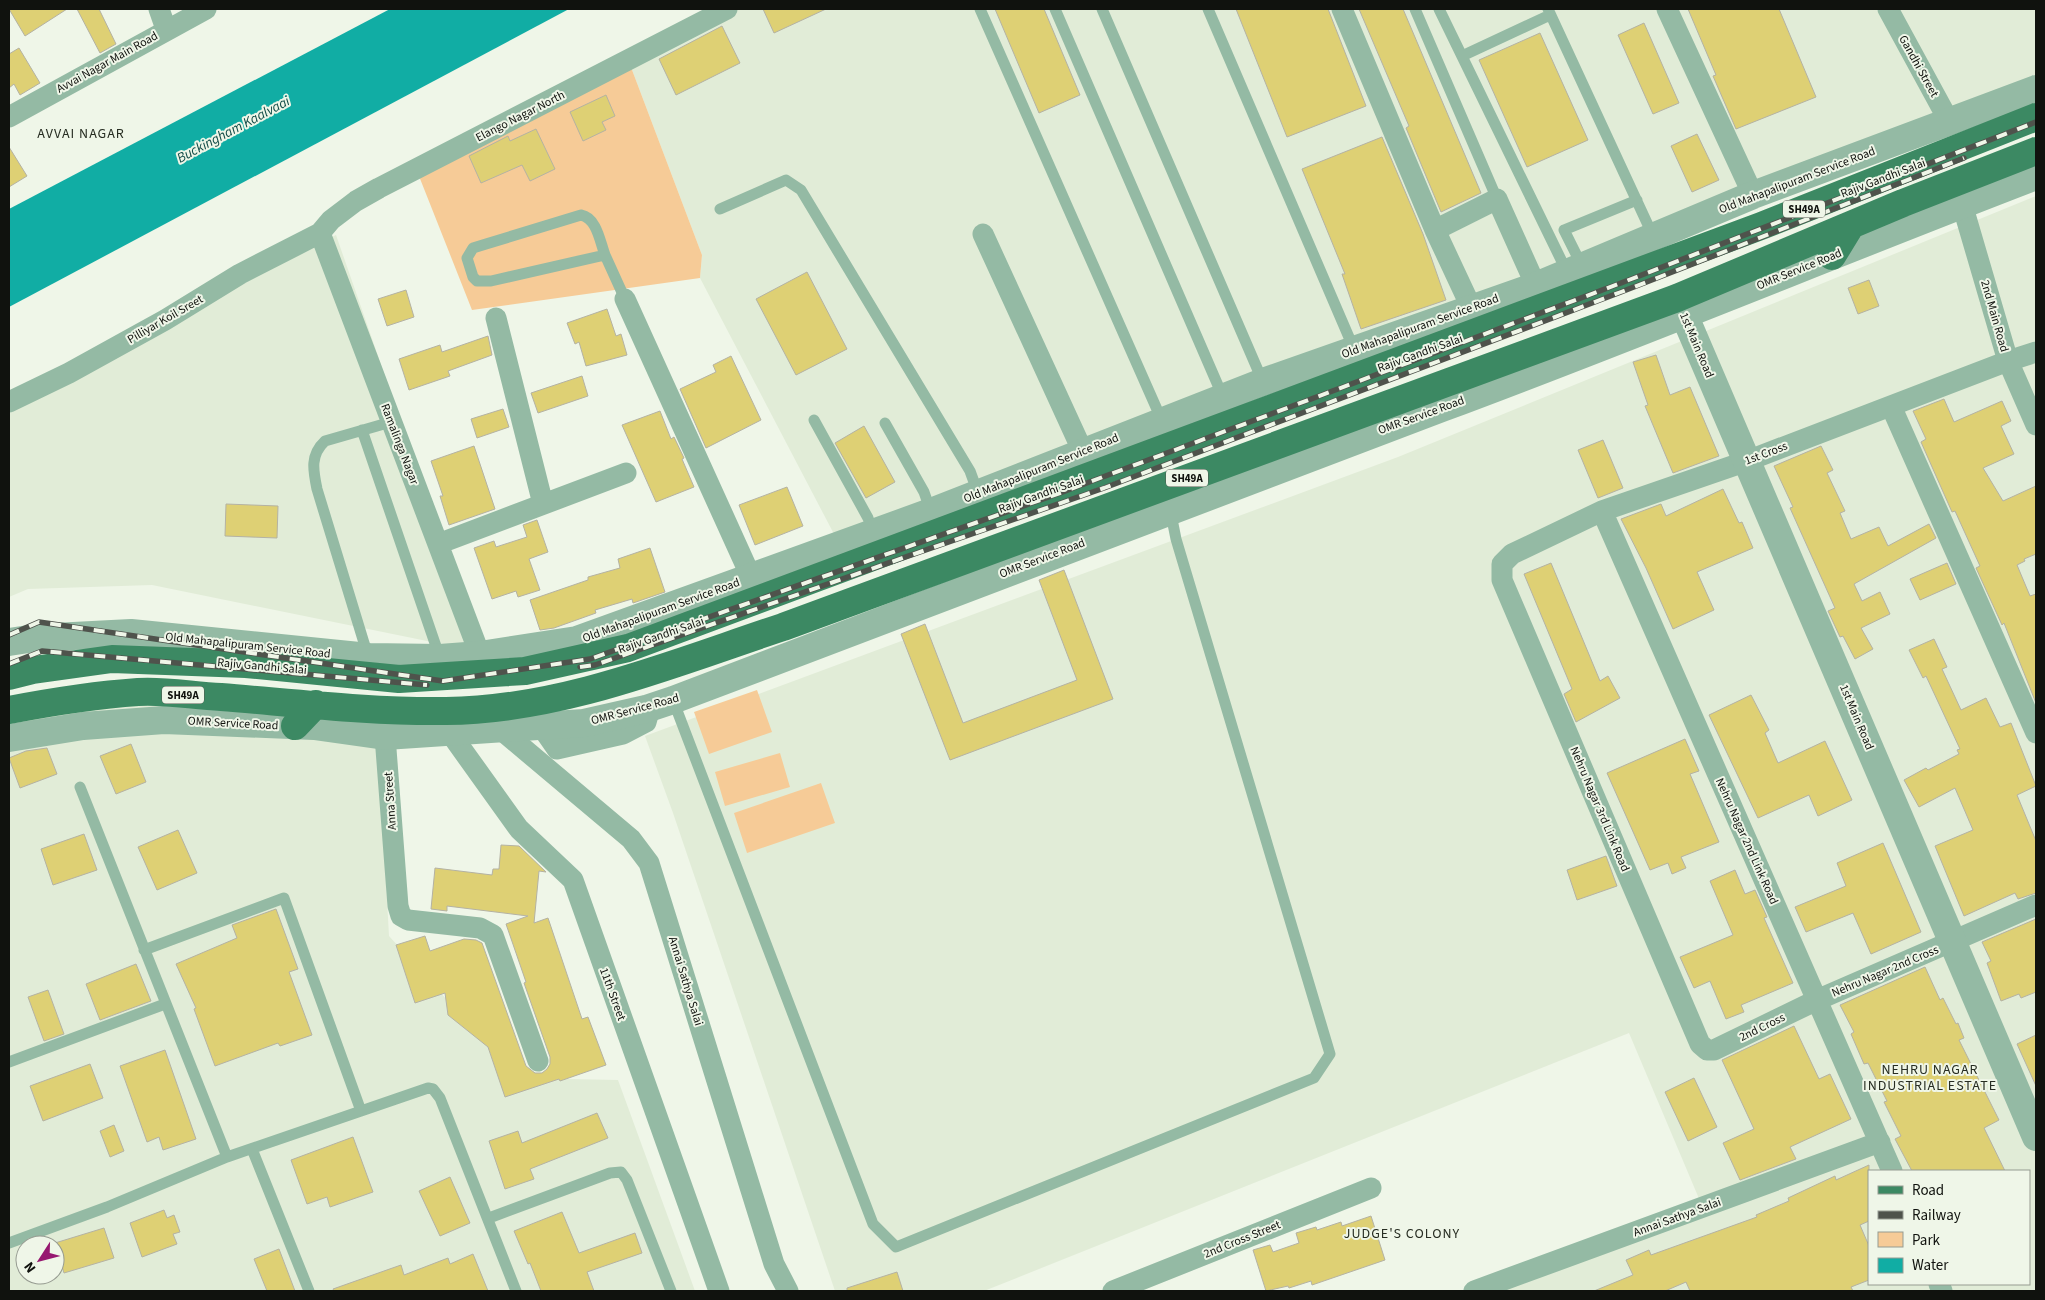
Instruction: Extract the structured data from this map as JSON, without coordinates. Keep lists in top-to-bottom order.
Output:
{
  "streets": {
    "main road": ["Rajiv Gandhi Salai", "SH49A"],
    "street": [
      "Avvai Nagar Main Road",
      "Gandhi Street",
      "Elango Nagar North",
      "Old Mahapalipuram Service Road",
      "OMR Service Road",
      "2nd Main Road",
      "Pilliyar Koil Sreet",
      "1st Main Road",
      "Ramalinga Nagar",
      "1st Cross",
      "Anna Street",
      "Nehru Nagar 3rd Link Road",
      "Nehru Nagar 2nd Link Road",
      "Nehru Nagar 2nd Cross",
      "Annai Sathya Salai",
      "11th Street",
      "2nd Cross",
      "2nd Cross Street"
    ]
  },
  "crossings": [
    ["Gandhi Street", "Old Mahapalipuram Service Road"],
    ["Elango Nagar North", "Pilliyar Koil Sreet"],
    ["Elango Nagar North", "Ramalinga Nagar"],
    ["Rajiv Gandhi Salai", "Old Mahapalipuram Service Road"],
    ["Rajiv Gandhi Salai", "Ramalinga Nagar"],
    ["Old Mahapalipuram Service Road", "Ramalinga Nagar"],
    ["SH49A", "OMR Service Road"],
    ["SH49A", "1st Main Road"],
    ["OMR Service Road", "2nd Main Road"],
    ["OMR Service Road", "1st Main Road"],
    ["OMR Service Road", "Anna Street"],
    ["OMR Service Road", "Annai Sathya Salai"],
    ["OMR Service Road", "11th Street"],
    ["2nd Main Road", "1st Cross"],
    ["Pilliyar Koil Sreet", "Ramalinga Nagar"],
    ["1st Main Road", "1st Cross"],
    ["1st Main Road", "Nehru Nagar 2nd Cross"],
    ["1st Cross", "Nehru Nagar 3rd Link Road"],
    ["1st Cross", "Nehru Nagar 2nd Link Road"],
    ["Nehru Nagar 3rd Link Road", "2nd Cross"],
    ["Nehru Nagar 2nd Link Road", "Nehru Nagar 2nd Cross"],
    ["Nehru Nagar 2nd Link Road", "Annai Sathya Salai"],
    ["Nehru Nagar 2nd Link Road", "2nd Cross"],
    ["Nehru Nagar 2nd Cross", "2nd Cross"]
  ],
  "districts": ["AVVAI NAGAR", "NEHRU NAGAR INDUSTRIAL ESTATE", "JUDGE'S COLONY"],
  "water": ["Buckingham Kaalvaai"],
  "legend": [
    "Road",
    "Railway",
    "Park",
    "Water"
  ],
  "north": "bottom left"
}
